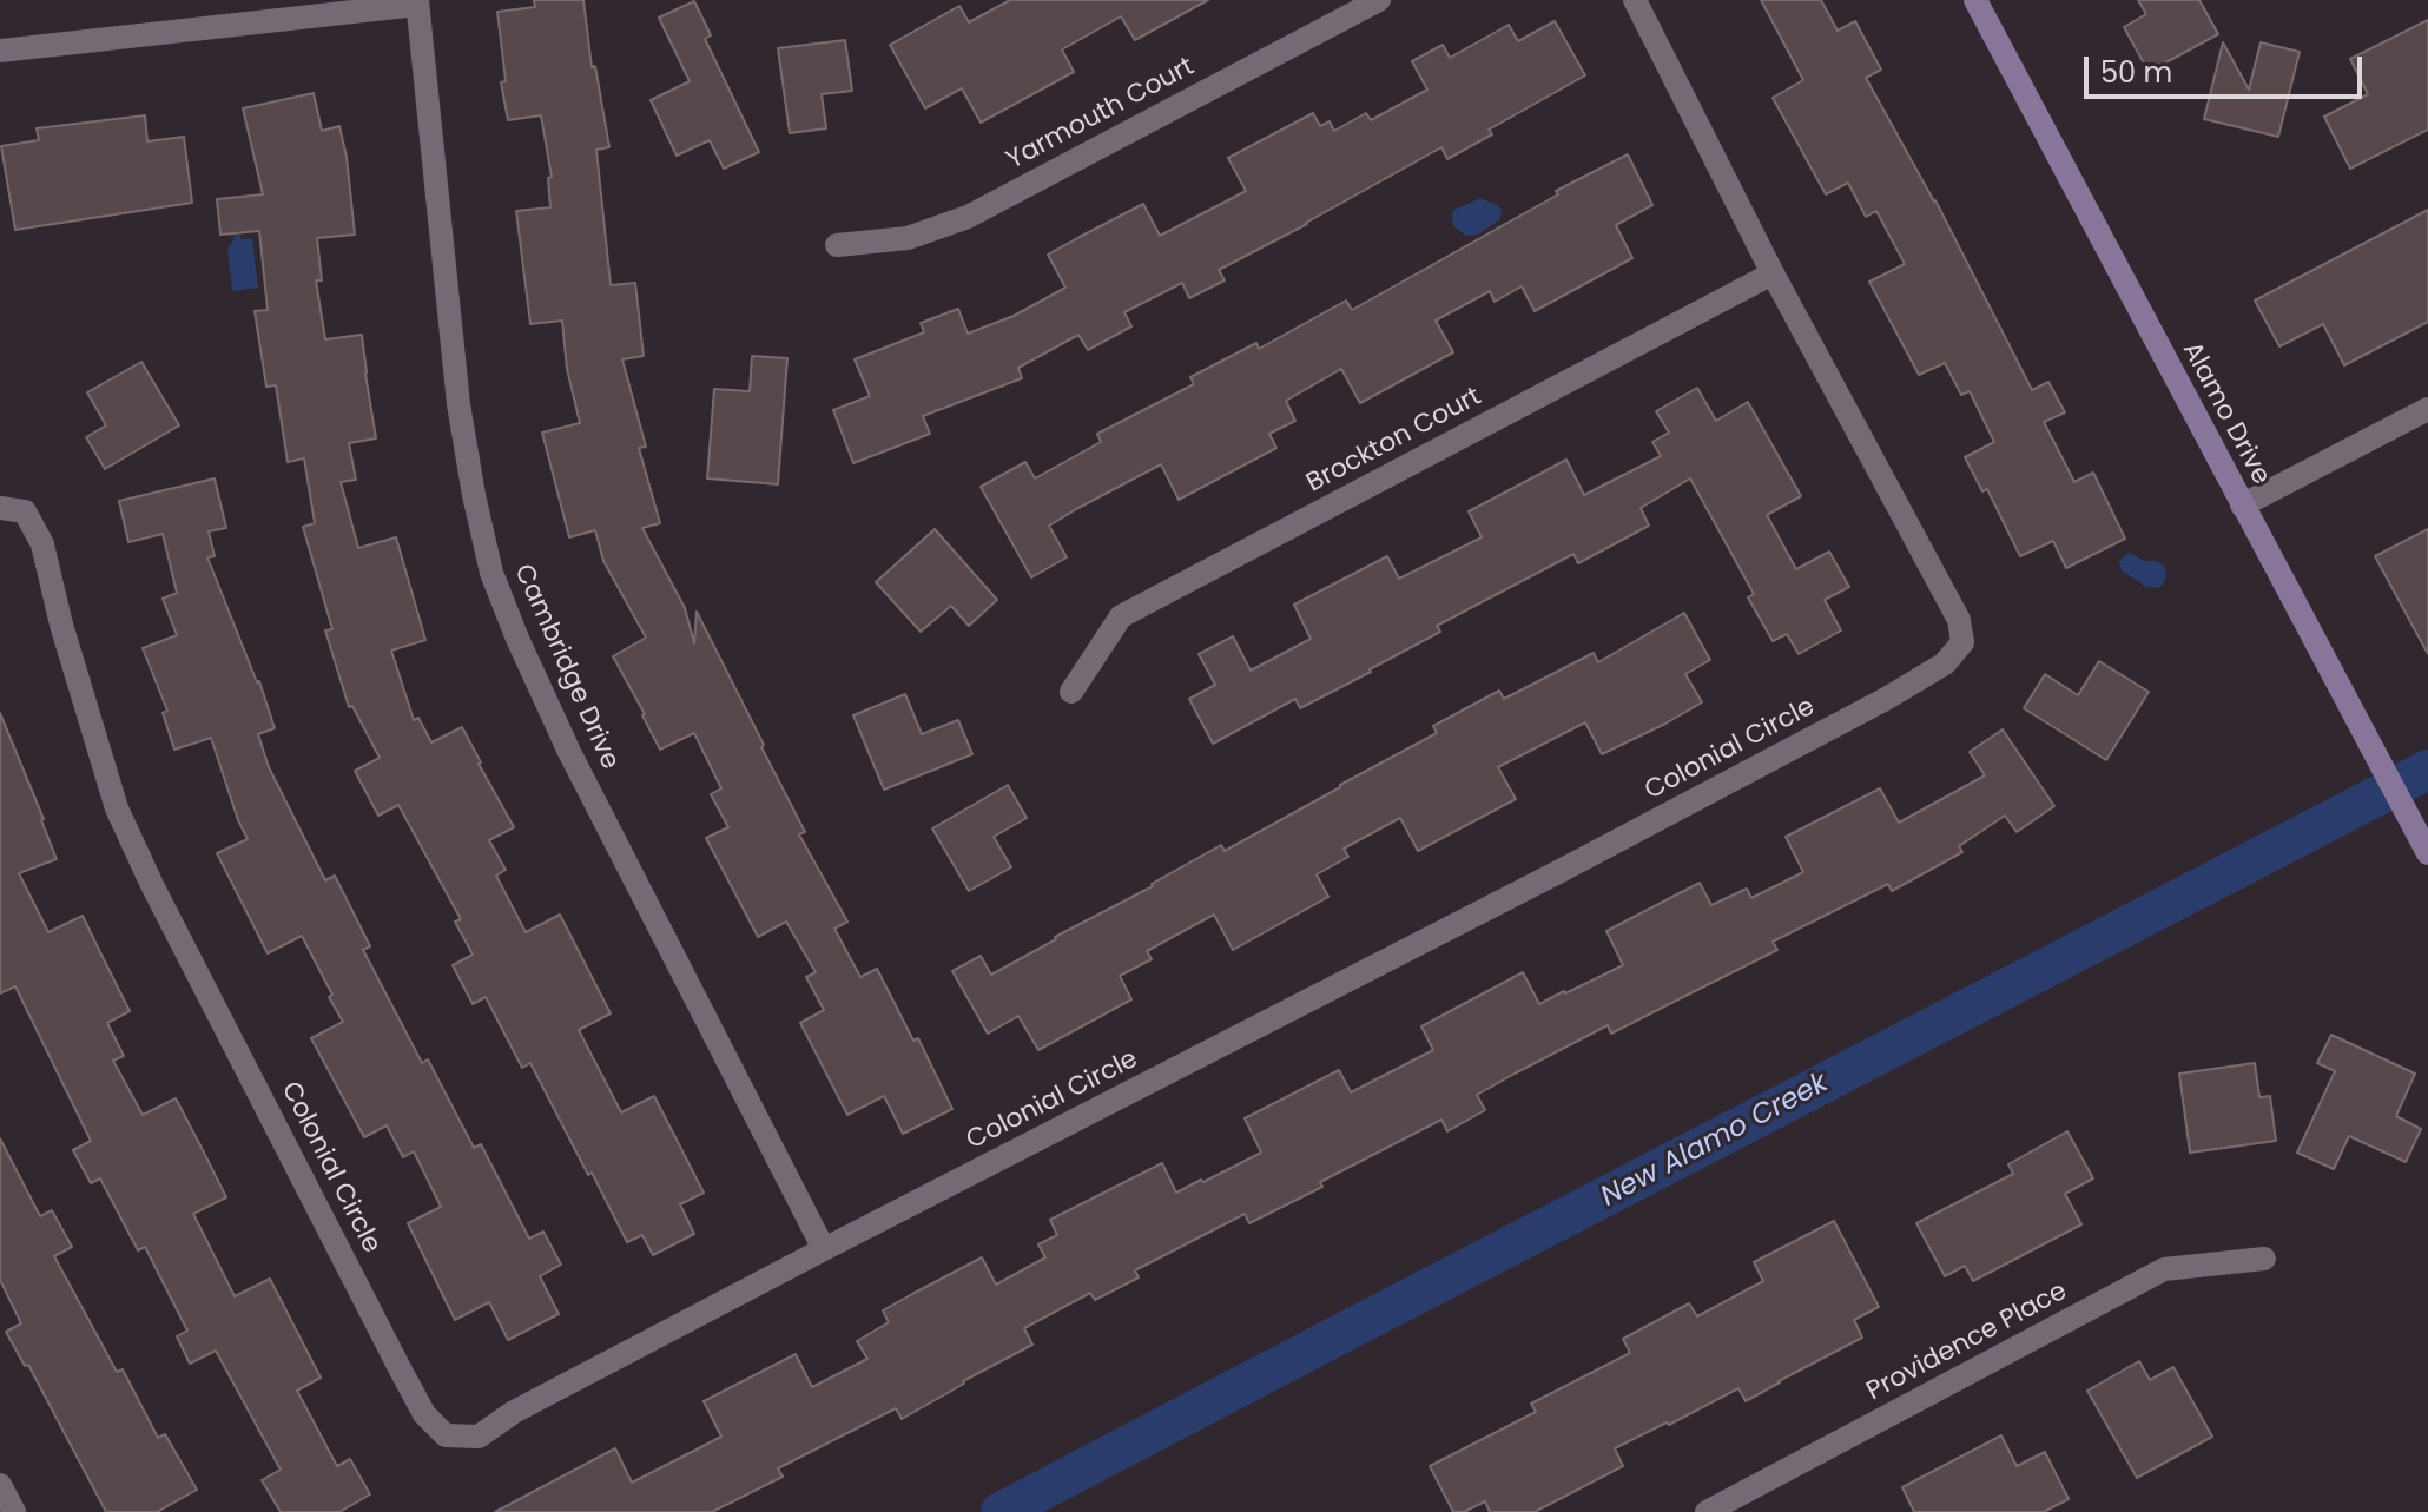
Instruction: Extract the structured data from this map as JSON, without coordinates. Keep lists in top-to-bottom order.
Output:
{
  "streets": {
    "main road": ["Alamo Drive"],
    "street": [
      "Yarmouth Court",
      "Brockton Court",
      "Cambridge Drive",
      "Colonial Circle",
      "Providence Place"
    ]
  },
  "crossings": [
    ["Brockton Court", "Colonial Circle"],
    ["Cambridge Drive", "Colonial Circle"]
  ],
  "water": ["New Alamo Creek"],
  "scale_bar": "50 m"
}
